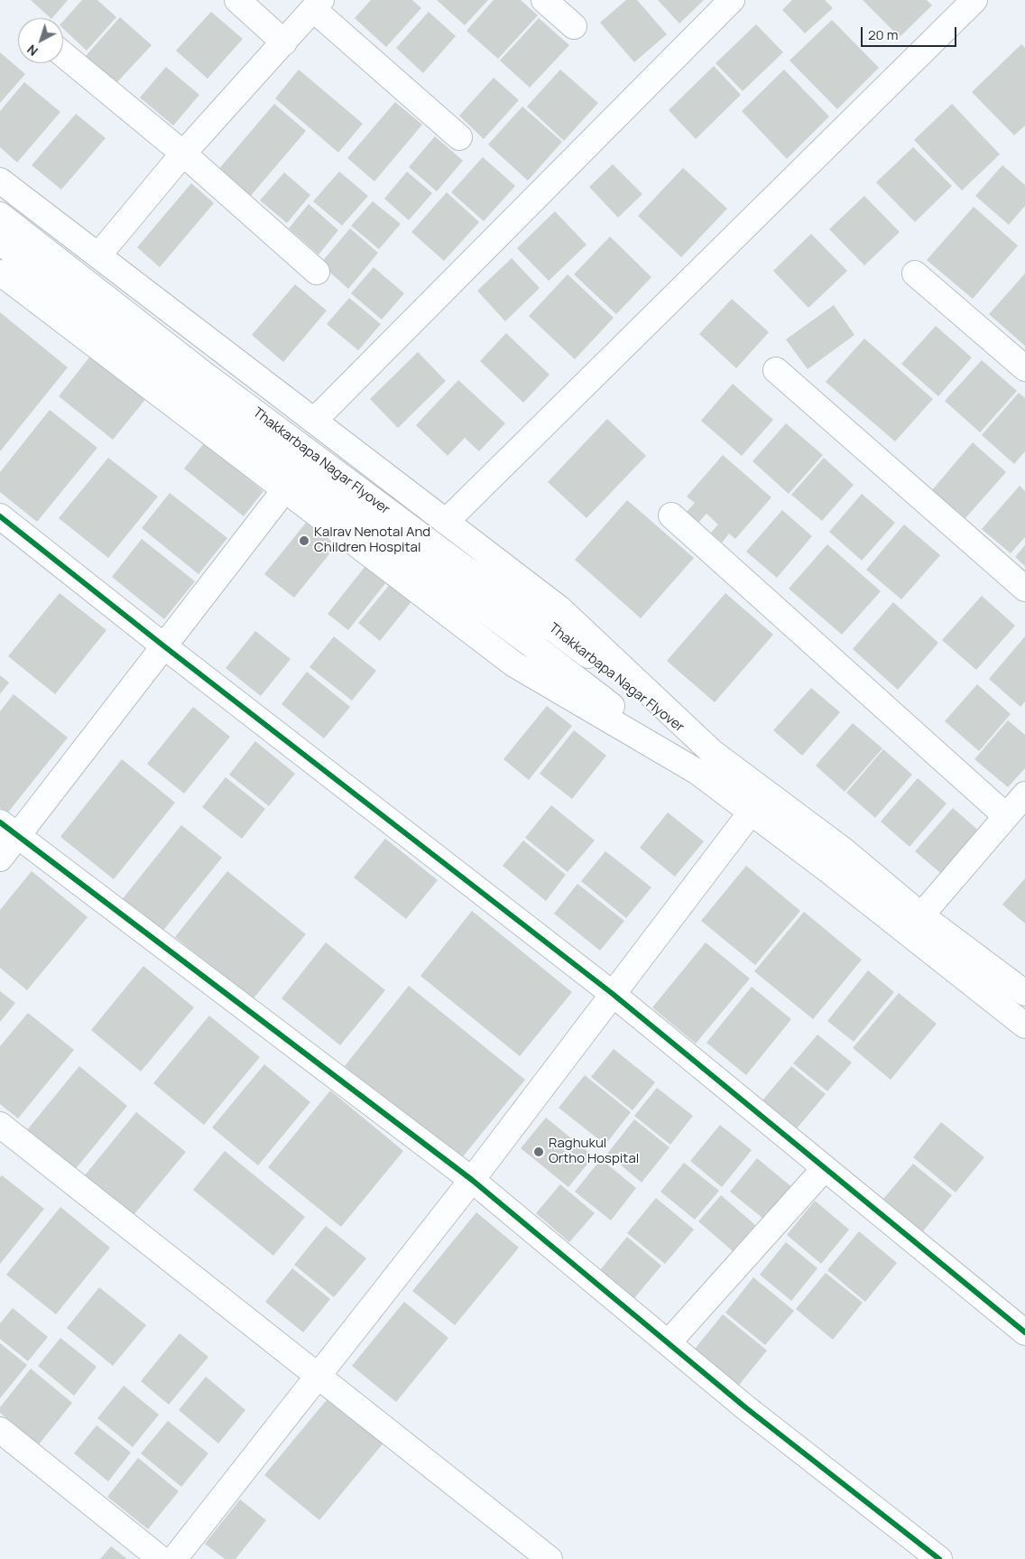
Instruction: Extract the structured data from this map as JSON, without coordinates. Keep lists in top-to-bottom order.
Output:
{
  "streets": {
    "street": ["Thakkarbapa Nagar Flyover"]
  },
  "places": ["Kalrav Nenotal And Children Hospital", "Raghukul Ortho Hospital"],
  "scale_bar": "20 m",
  "north": "bottom left"
}
